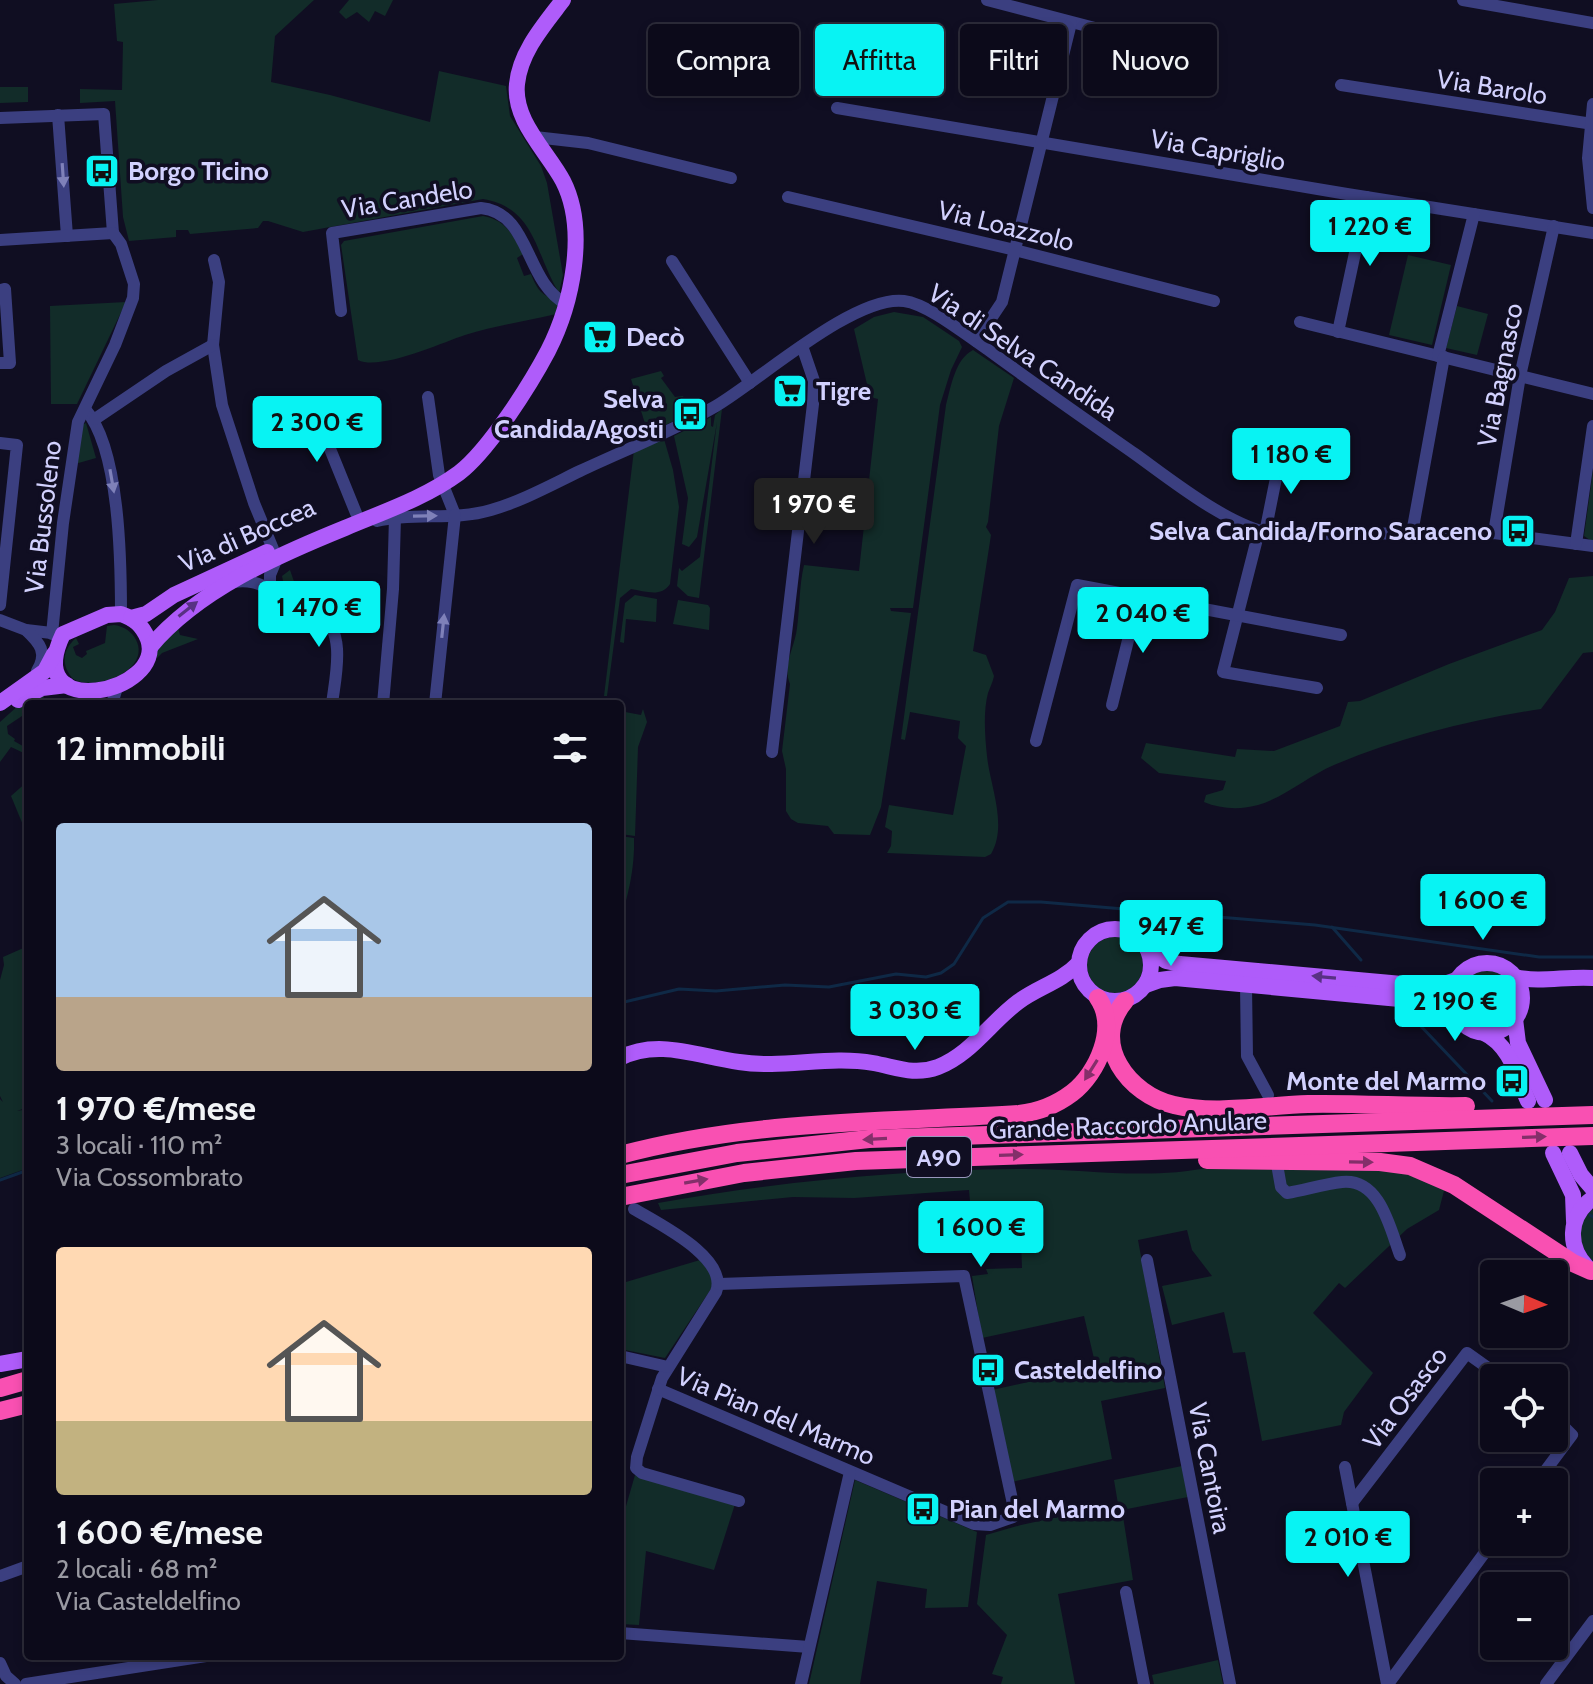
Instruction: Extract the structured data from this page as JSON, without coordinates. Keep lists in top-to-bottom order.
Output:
{
  "streets": {
    "highway": ["Grande Raccordo Anulare", "A90"],
    "main road": ["Via di Boccea"],
    "street": [
      "Via Barolo",
      "Via Capriglio",
      "Via Candelo",
      "Via Loazzolo",
      "Via di Selva Candida",
      "Via Bagnasco",
      "Via Bussoleno",
      "Via Osasco",
      "Via Pian del Marmo",
      "Via Cantoira"
    ]
  },
  "crossings": [
    ["Via Capriglio", "Via Bagnasco"],
    ["Via Candelo", "Via di Boccea"],
    ["Via di Selva Candida", "Via Bagnasco"],
    ["Via di Selva Candida", "Via di Boccea"],
    ["Via Bussoleno", "Via di Boccea"]
  ],
  "places": {
    "bus stop": [
      "Borgo Ticino",
      "Selva Candida/Agosti",
      "Selva Candida/Forno Saraceno",
      "Monte del Marmo",
      "Casteldelfino",
      "Pian del Marmo"
    ],
    "supermarket": ["Decò", "Tigre"]
  },
  "north": "right",
  "page": {
    "chip": [
      "Compra",
      "Affitta",
      "Filtri",
      "Nuovo"
    ],
    "price": [
      "1 220 €",
      "2 300 €",
      "1 180 €",
      "1 970 €",
      "1 470 €",
      "2 040 €",
      "1 600 €",
      "947 €",
      "2 190 €",
      "3 030 €",
      "1 600 €",
      "2 010 €"
    ],
    "heading": "12 immobili",
    "list": [
      {
        "name": "1 970 €/mese",
        "note": "3 locali · 110 m² · Via Cossombrato"
      },
      {
        "name": "1 600 €/mese",
        "note": "2 locali · 68 m² · Via Casteldelfino"
      }
    ],
    "map_buttons": ["+", "−"]
  }
}
